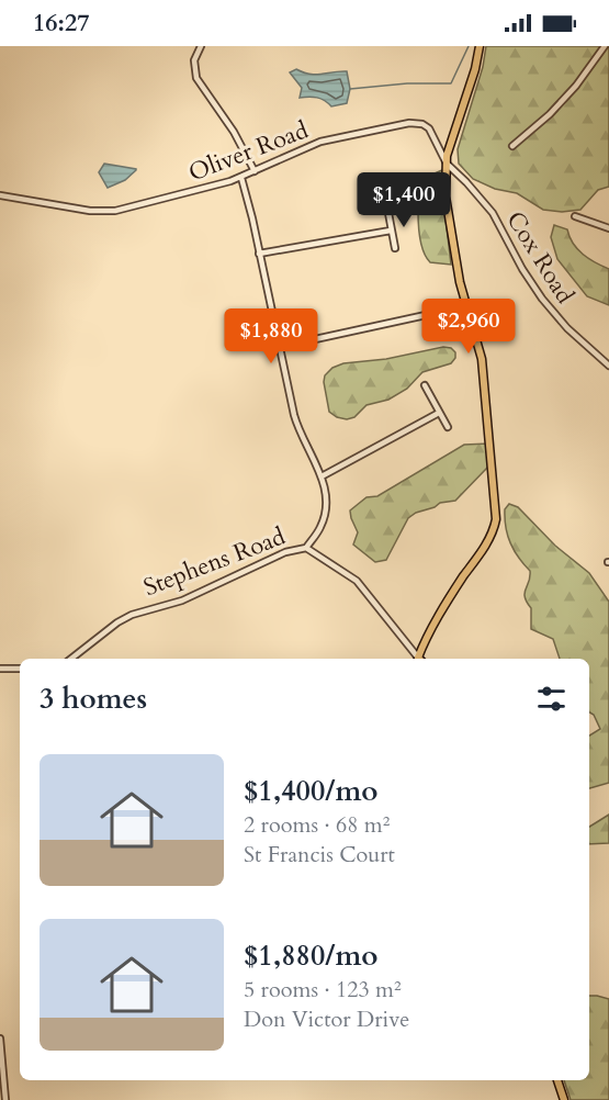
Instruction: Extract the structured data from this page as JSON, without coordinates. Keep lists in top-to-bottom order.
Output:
{
  "streets": {
    "street": ["Oliver Road", "Cox Road", "Stephens Road"]
  },
  "crossings": [
    ["Oliver Road", "Cox Road"]
  ],
  "page": {
    "status": "16:27",
    "price": ["$1,400", "$2,960", "$1,880"],
    "heading": "3 homes",
    "list": [
      {
        "name": "$1,400/mo",
        "note": "2 rooms · 68 m² · St Francis Court"
      },
      {
        "name": "$1,880/mo",
        "note": "5 rooms · 123 m² · Don Victor Drive"
      }
    ]
  }
}
